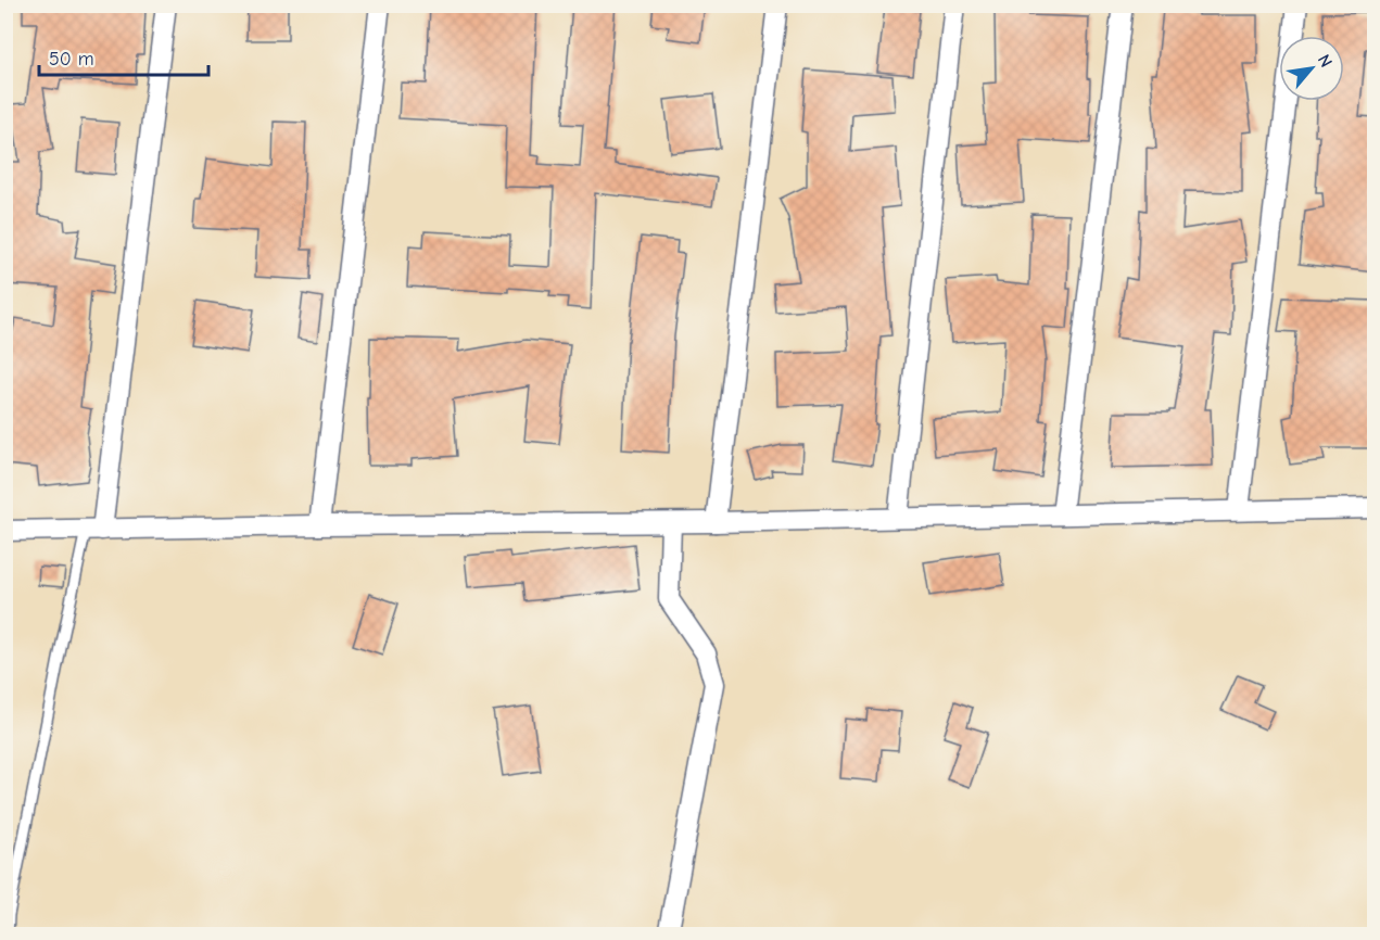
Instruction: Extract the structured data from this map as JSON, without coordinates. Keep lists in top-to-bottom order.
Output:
{
  "scale_bar": "50 m",
  "north": "top right"
}
